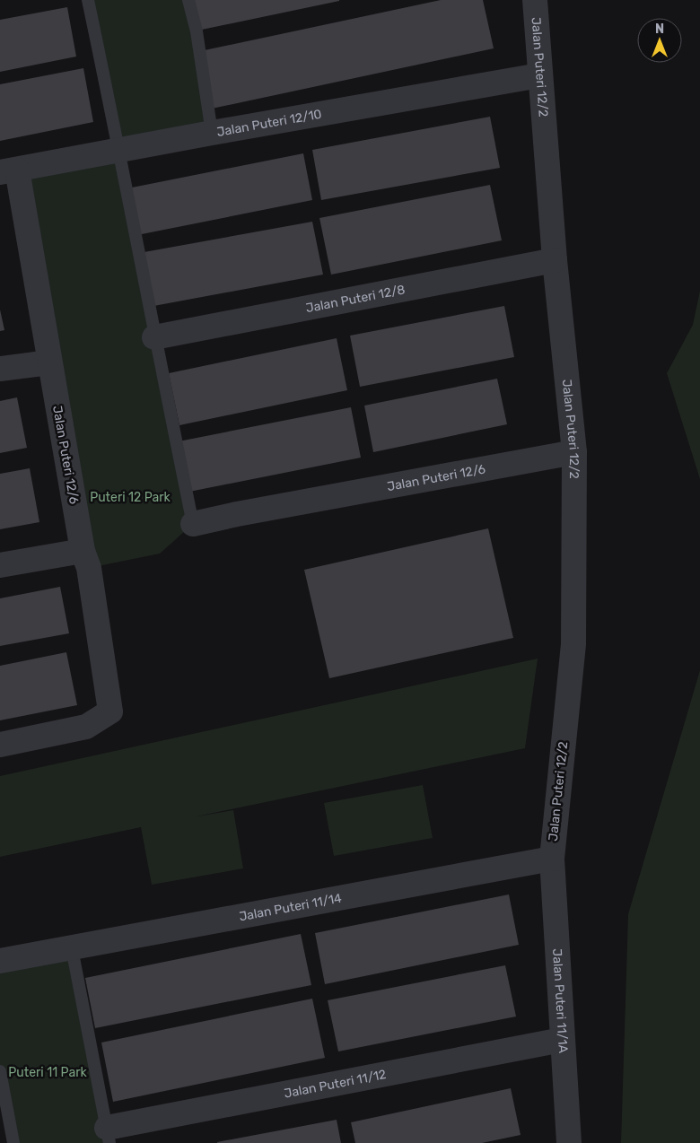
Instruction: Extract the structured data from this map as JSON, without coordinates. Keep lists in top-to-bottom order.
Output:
{
  "streets": {
    "street": [
      "Jalan Puteri 12/2",
      "Jalan Puteri 12/10",
      "Jalan Puteri 12/8",
      "Jalan Puteri 12/6",
      "Jalan Puteri 11/14",
      "Jalan Puteri 11/1A",
      "Jalan Puteri 11/12"
    ]
  },
  "crossings": [
    ["Jalan Puteri 12/2", "Jalan Puteri 12/10"],
    ["Jalan Puteri 12/2", "Jalan Puteri 12/8"],
    ["Jalan Puteri 12/2", "Jalan Puteri 12/6"],
    ["Jalan Puteri 12/2", "Jalan Puteri 11/14"],
    ["Jalan Puteri 12/2", "Jalan Puteri 11/1A"],
    ["Jalan Puteri 12/10", "Jalan Puteri 12/6"],
    ["Jalan Puteri 11/14", "Jalan Puteri 11/1A"],
    ["Jalan Puteri 11/1A", "Jalan Puteri 11/12"]
  ],
  "parks": ["Puteri 12 Park", "Puteri 11 Park"],
  "north": "top"
}
